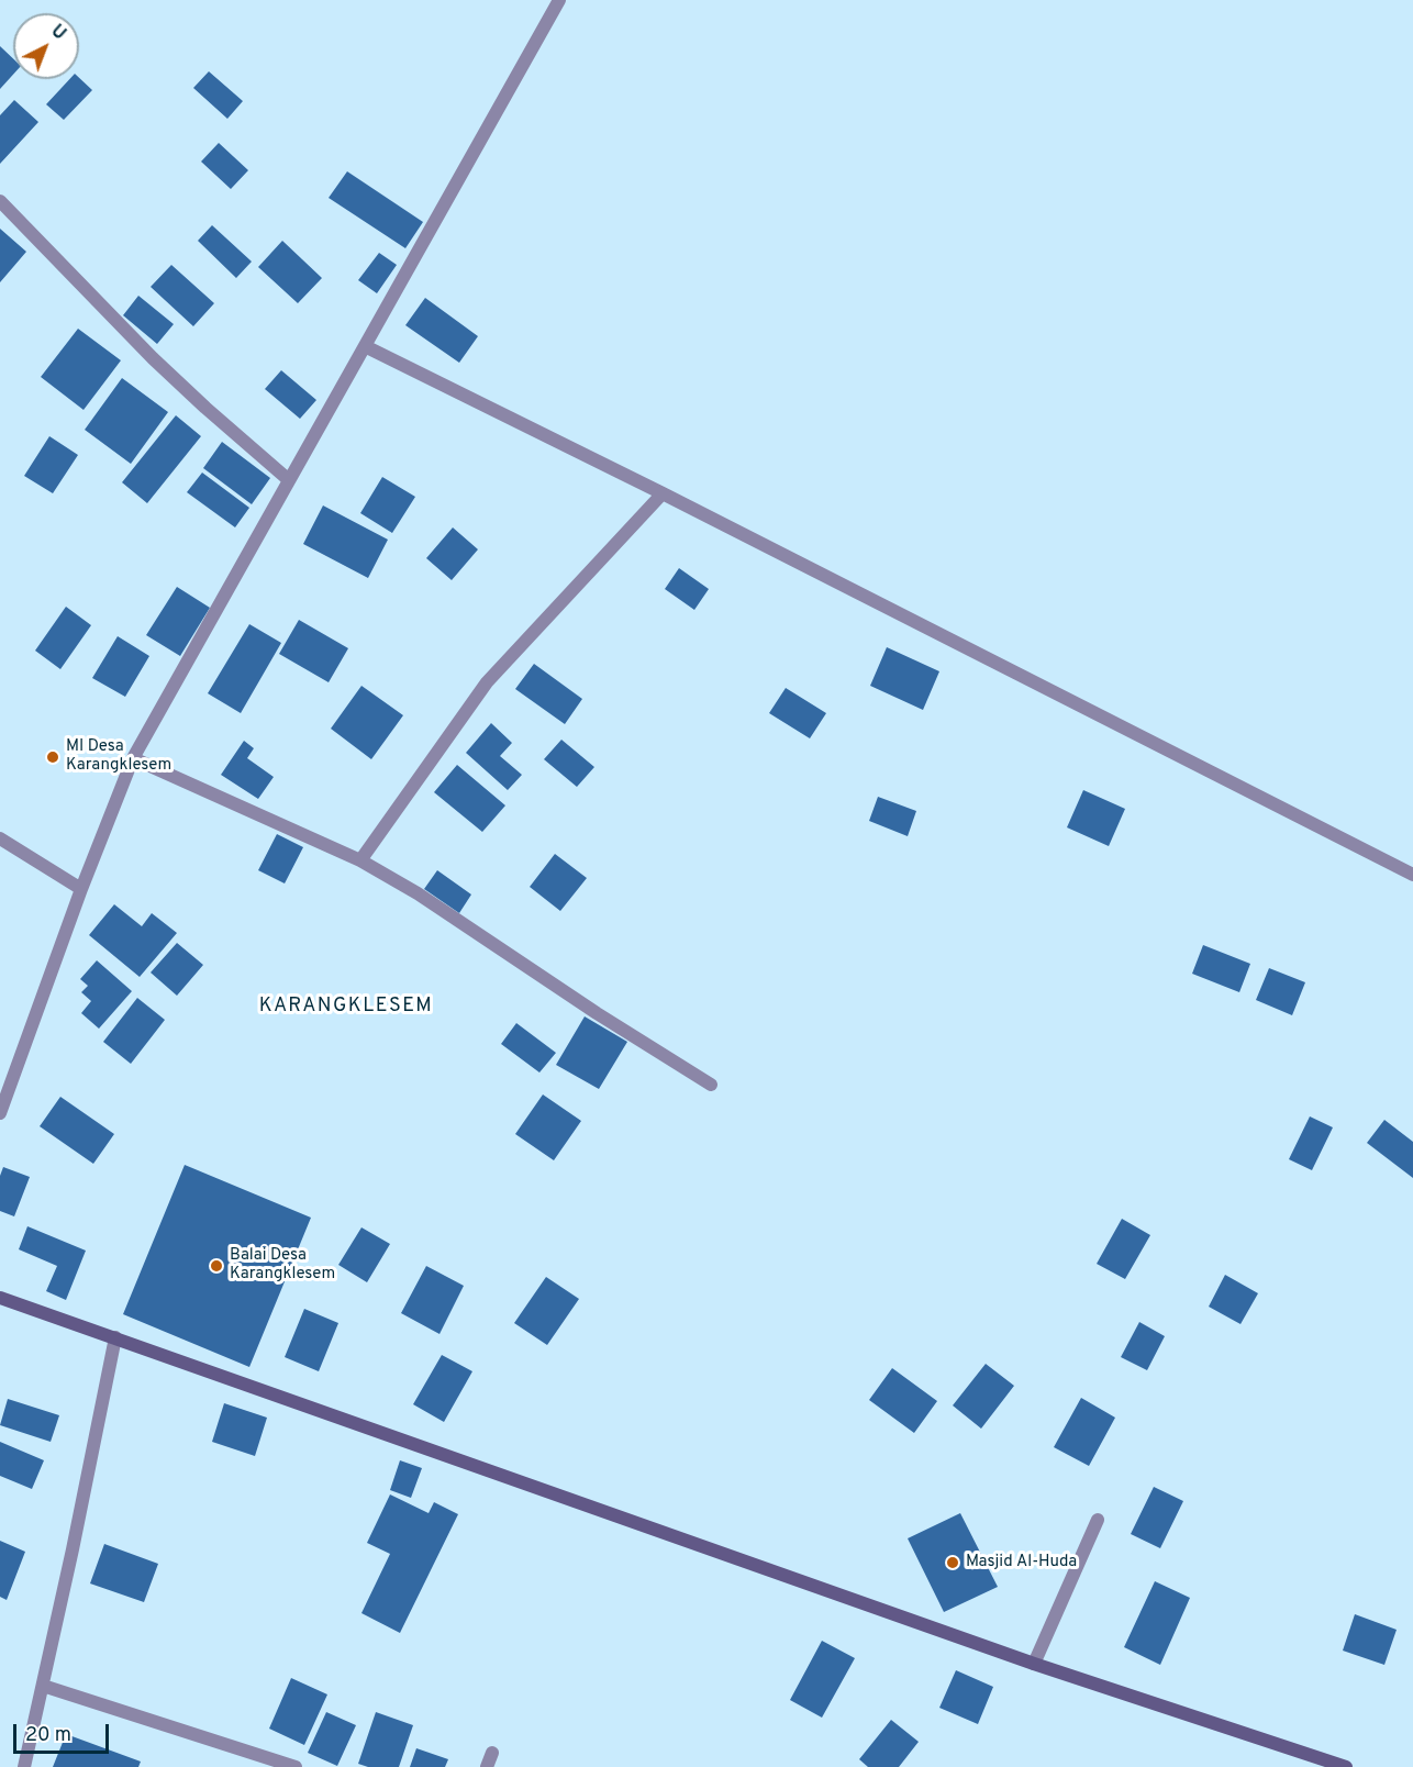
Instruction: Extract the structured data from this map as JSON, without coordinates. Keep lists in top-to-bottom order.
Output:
{
  "districts": ["KARANGKLESEM"],
  "places": ["MI Desa Karangklesem", "Balai Desa Karangklesem", "Masjid Al-Huda"],
  "scale_bar": "20 m",
  "north": "top right"
}
